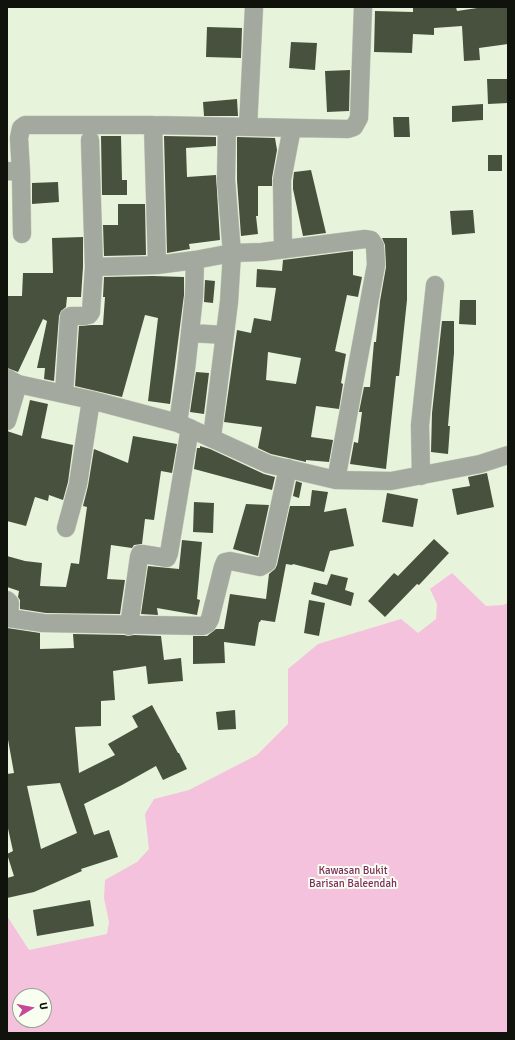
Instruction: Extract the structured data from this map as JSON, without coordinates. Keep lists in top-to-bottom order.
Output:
{
  "parks": ["Kawasan Bukit Barisan Baleendah"],
  "north": "right"
}
